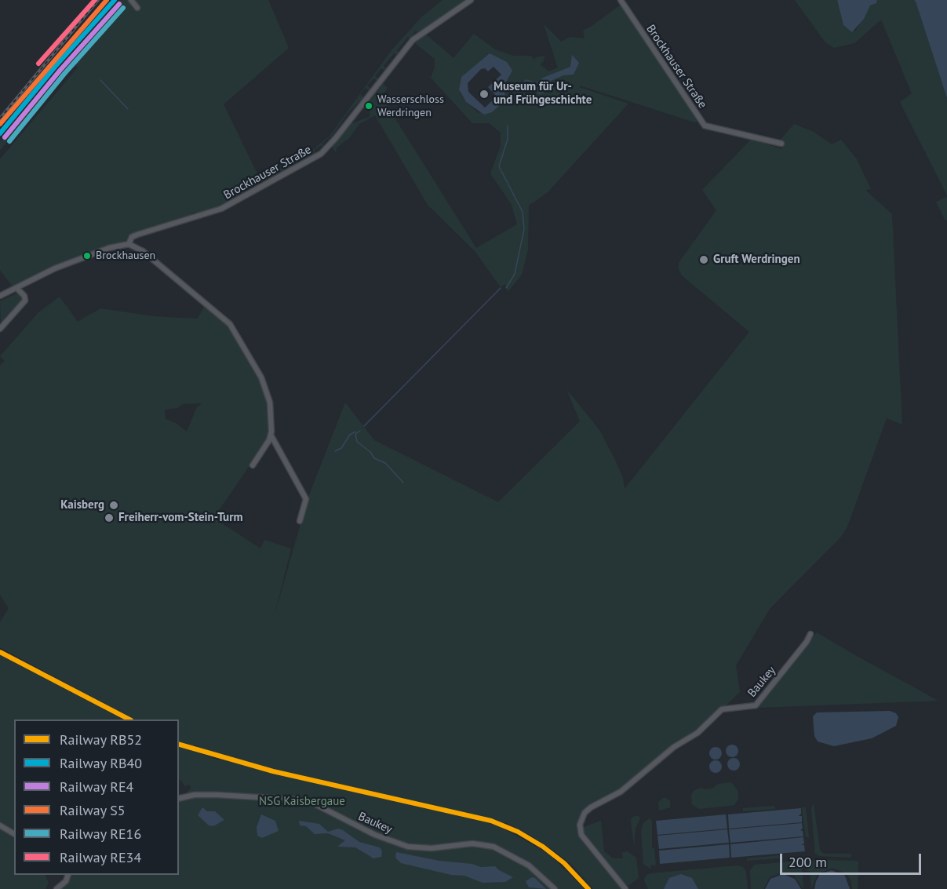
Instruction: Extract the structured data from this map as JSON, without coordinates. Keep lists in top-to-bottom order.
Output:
{
  "streets": {
    "street": ["Brockhauser Straße", "Baukey"]
  },
  "parks": ["NSG Kaisbergaue"],
  "places": [
    "Museum für Ur- und Frühgeschichte",
    "Wasserschloss Werdringen",
    "Brockhausen",
    "Gruft Werdringen",
    "Kaisberg",
    "Freiherr-vom-Stein-Turm"
  ],
  "lines": [
    "rail line RB40",
    "rail line S5",
    "rail line RE34",
    "rail line RE4",
    "rail line RE16",
    "rail line RB52"
  ],
  "legend": [
    "Railway RB52",
    "Railway RB40",
    "Railway RE4",
    "Railway S5",
    "Railway RE16",
    "Railway RE34"
  ],
  "scale_bar": "200 m"
}
